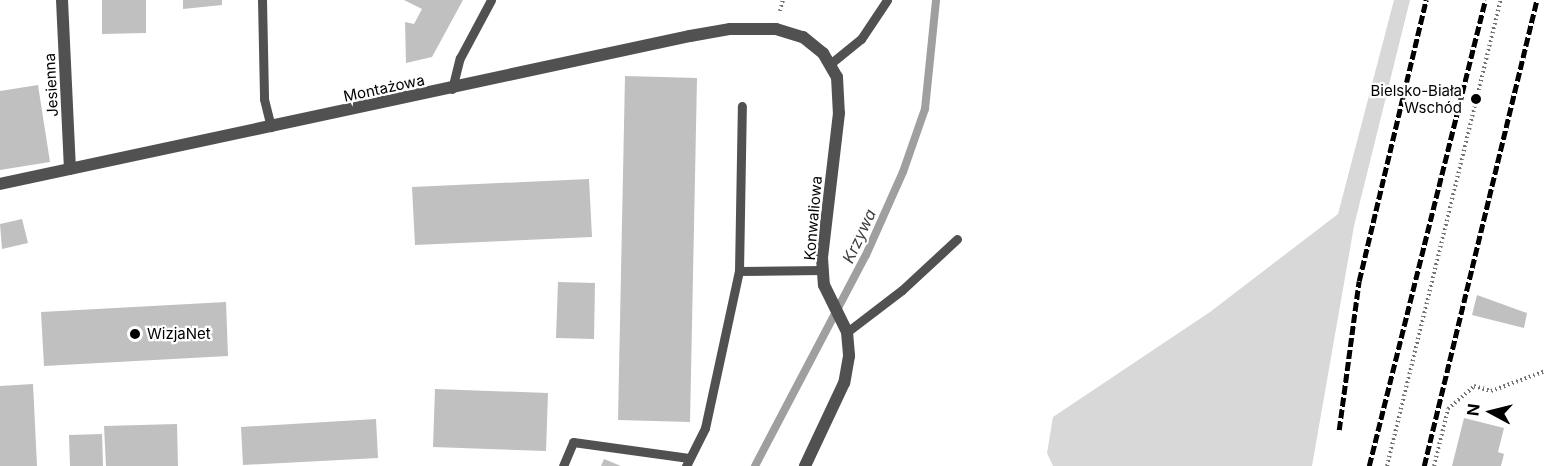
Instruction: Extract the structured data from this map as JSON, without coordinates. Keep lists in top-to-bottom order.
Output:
{
  "streets": {
    "street": ["Jesienna", "Montażowa", "Konwaliowa"]
  },
  "crossings": [
    ["Jesienna", "Montażowa"],
    ["Montażowa", "Konwaliowa"]
  ],
  "water": ["Krzywa"],
  "places": ["Bielsko-Biała Wschód", "WizjaNet"],
  "north": "left"
}
